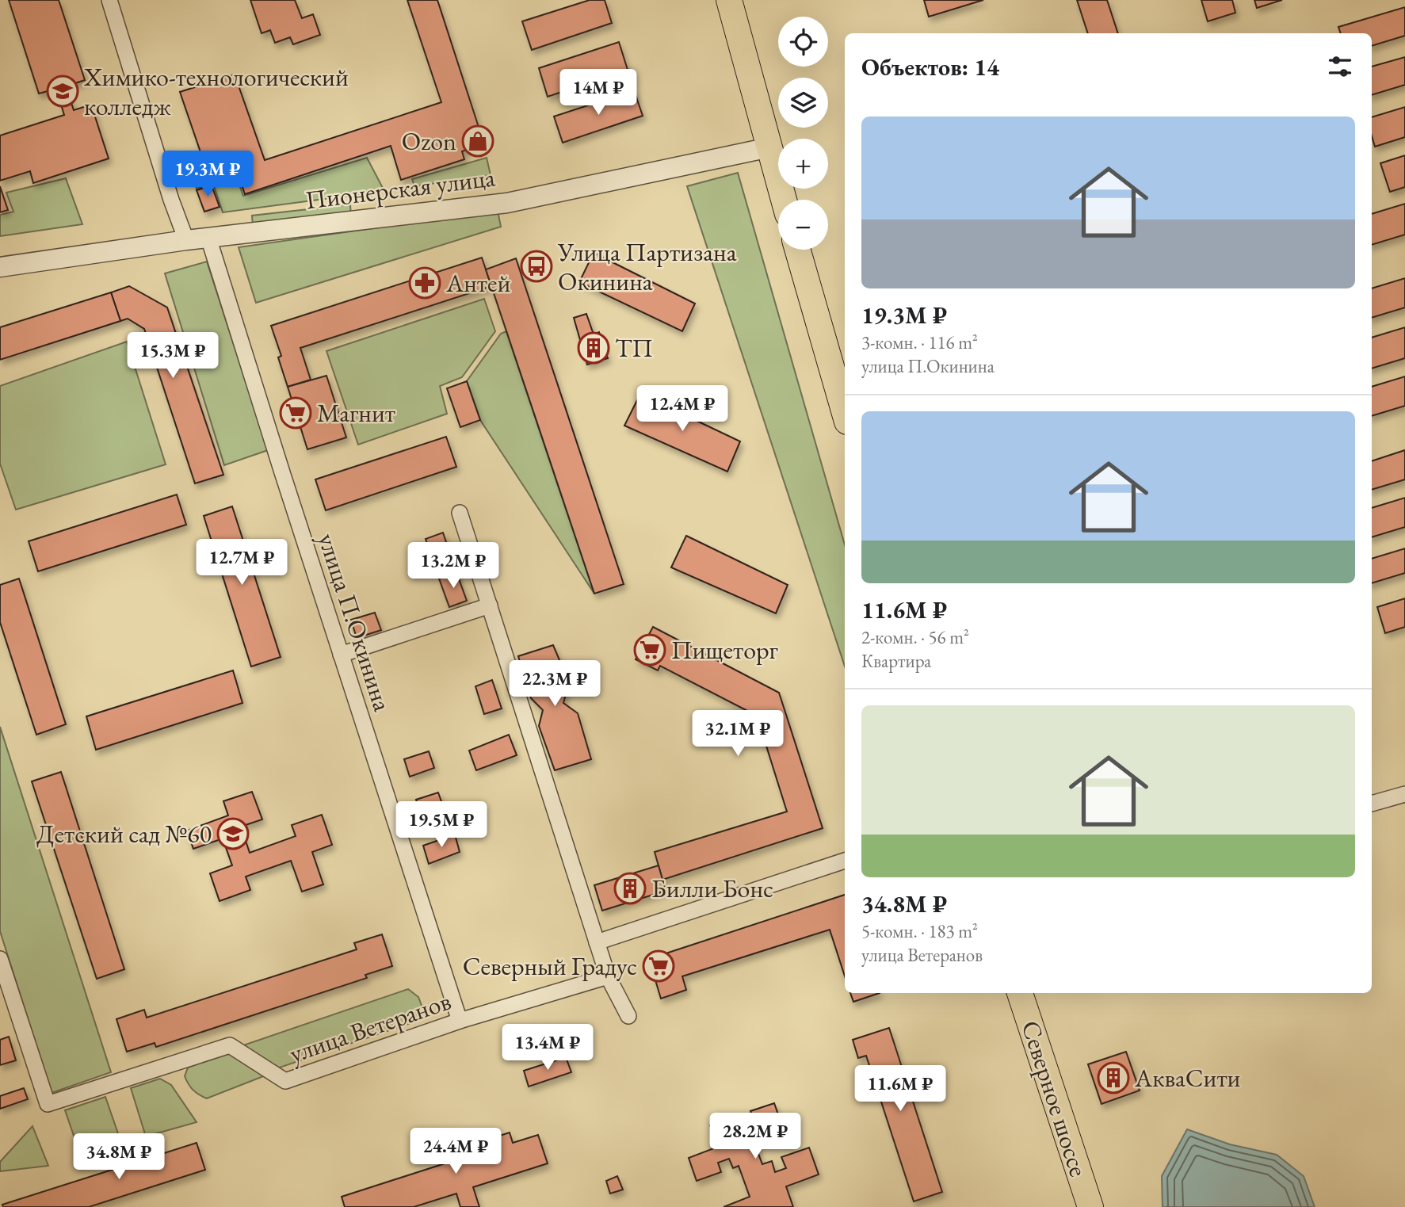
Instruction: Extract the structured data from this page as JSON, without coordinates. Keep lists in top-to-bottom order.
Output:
{
  "streets": {
    "main road": ["Северное шоссе"],
    "street": ["Пионерская улица", "улица П.Окинина", "улица Ветеранов"]
  },
  "crossings": [
    ["Пионерская улица", "улица П.Окинина"],
    ["улица П.Окинина", "улица Ветеранов"]
  ],
  "places": {
    "school or university": ["Химико-технологический колледж", "Детский сад №60"],
    "shop": ["Ozon"],
    "bus stop": ["Улица Партизана Окинина"],
    "pharmacy": ["Антей"],
    "building": ["ТП", "Билли Бонс", "АкваСити"],
    "supermarket": ["Магнит", "Пищеторг", "Северный Градус"]
  },
  "page": {
    "map_buttons": ["+", "−"],
    "heading": "Объектов: 14",
    "price": [
      "14M ₽",
      "19.3M ₽",
      "15.3M ₽",
      "12.4M ₽",
      "12.7M ₽",
      "13.2M ₽",
      "22.3M ₽",
      "32.1M ₽",
      "19.5M ₽",
      "13.4M ₽",
      "11.6M ₽",
      "28.2M ₽",
      "24.4M ₽",
      "34.8M ₽"
    ],
    "list": [
      {
        "name": "19.3M ₽",
        "note": "3-комн. · 116 m² · улица П.Окинина"
      },
      {
        "name": "11.6M ₽",
        "note": "2-комн. · 56 m² · Квартира"
      },
      {
        "name": "34.8M ₽",
        "note": "5-комн. · 183 m² · улица Ветеранов"
      }
    ]
  }
}
